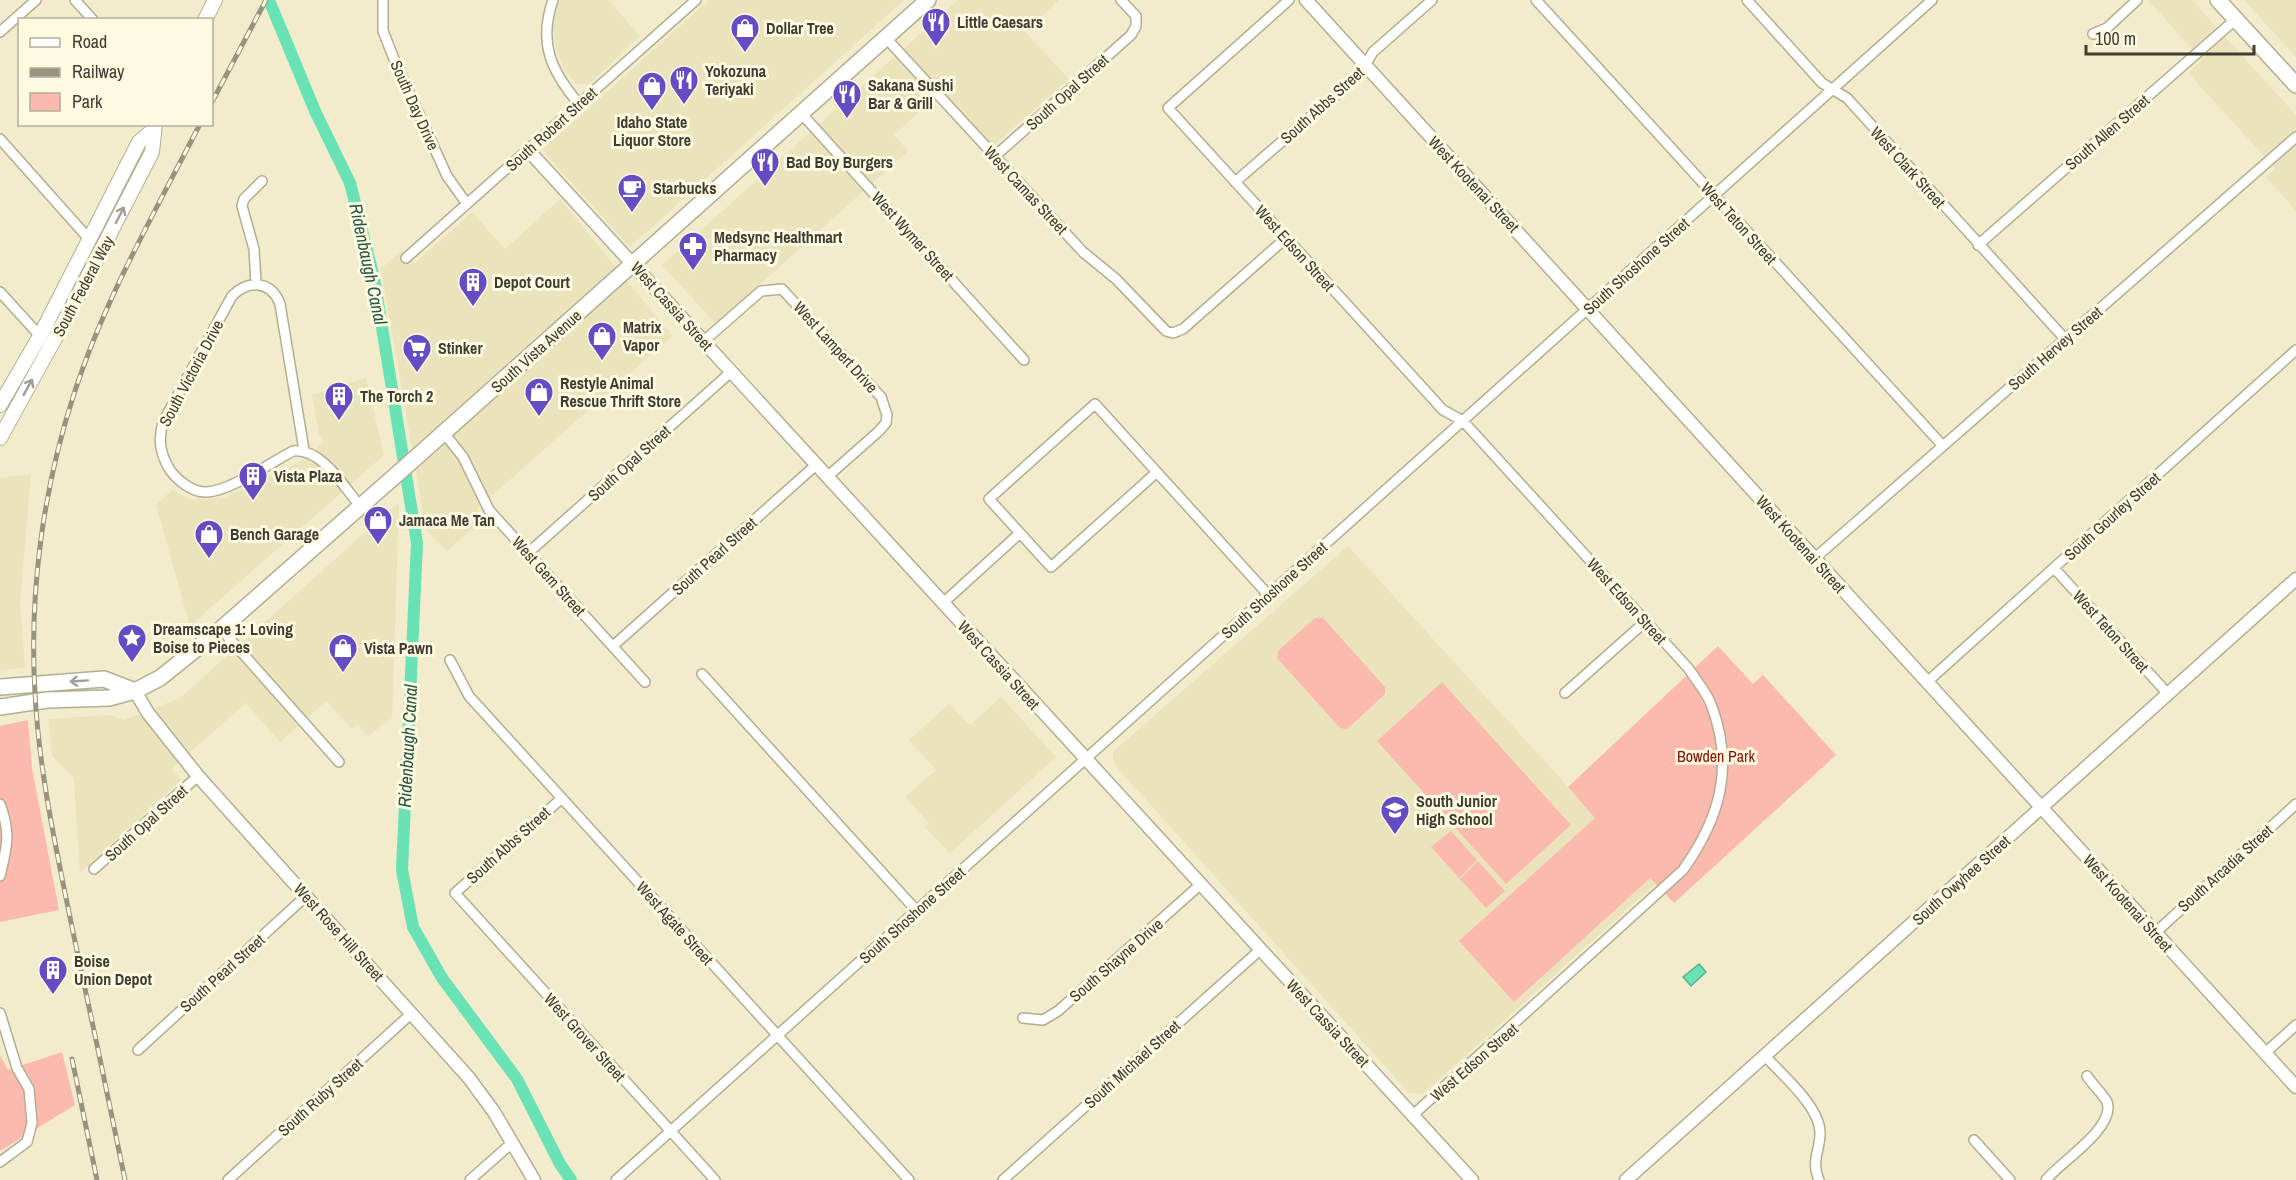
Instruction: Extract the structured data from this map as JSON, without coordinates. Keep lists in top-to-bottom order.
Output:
{
  "streets": {
    "main road": ["South Federal Way", "South Vista Avenue"],
    "street": [
      "South Opal Street",
      "South Day Drive",
      "South Abbs Street",
      "South Robert Street",
      "South Allen Street",
      "West Clark Street",
      "West Kootenai Street",
      "West Camas Street",
      "West Teton Street",
      "West Wymer Street",
      "West Edson Street",
      "South Shoshone Street",
      "West Cassia Street",
      "West Lampert Drive",
      "South Hervey Street",
      "South Victoria Drive",
      "South Gourley Street",
      "South Pearl Street",
      "West Gem Street",
      "South Arcadia Street",
      "South Owyhee Street",
      "West Agate Street",
      "West Rose Hill Street",
      "South Shayne Drive",
      "West Grover Street",
      "South Michael Street",
      "South Ruby Street"
    ]
  },
  "crossings": [
    ["South Opal Street", "West Camas Street"],
    ["South Opal Street", "West Cassia Street"],
    ["South Opal Street", "West Gem Street"],
    ["South Opal Street", "West Rose Hill Street"],
    ["South Day Drive", "South Robert Street"],
    ["South Abbs Street", "West Kootenai Street"],
    ["South Abbs Street", "West Edson Street"],
    ["South Abbs Street", "West Agate Street"],
    ["South Abbs Street", "West Grover Street"],
    ["South Robert Street", "West Cassia Street"],
    ["South Allen Street", "West Clark Street"],
    ["West Clark Street", "South Shoshone Street"],
    ["West Clark Street", "South Hervey Street"],
    ["West Kootenai Street", "South Shoshone Street"],
    ["West Kootenai Street", "South Hervey Street"],
    ["West Kootenai Street", "South Gourley Street"],
    ["West Kootenai Street", "South Arcadia Street"],
    ["West Kootenai Street", "South Owyhee Street"],
    ["West Camas Street", "West Edson Street"],
    ["West Camas Street", "South Vista Avenue"],
    ["West Teton Street", "South Shoshone Street"],
    ["West Teton Street", "South Hervey Street"],
    ["West Teton Street", "South Gourley Street"],
    ["West Teton Street", "South Owyhee Street"],
    ["West Wymer Street", "South Vista Avenue"],
    ["West Edson Street", "South Shoshone Street"],
    ["West Edson Street", "West Cassia Street"],
    ["South Shoshone Street", "West Cassia Street"],
    ["South Shoshone Street", "West Agate Street"],
    ["South Shoshone Street", "West Grover Street"],
    ["West Cassia Street", "West Lampert Drive"],
    ["West Cassia Street", "South Vista Avenue"],
    ["West Cassia Street", "South Pearl Street"],
    ["West Cassia Street", "South Shayne Drive"],
    ["West Cassia Street", "South Michael Street"],
    ["South Vista Avenue", "West Gem Street"],
    ["South Vista Avenue", "West Rose Hill Street"],
    ["South Pearl Street", "West Gem Street"],
    ["South Pearl Street", "West Rose Hill Street"],
    ["West Rose Hill Street", "South Ruby Street"]
  ],
  "water": ["Ridenbaugh Canal"],
  "parks": ["Bowden Park"],
  "places": {
    "restaurant": [
      "Little Caesars",
      "Yokozuna Teriyaki",
      "Sakana Sushi Bar & Grill",
      "Bad Boy Burgers"
    ],
    "shop": [
      "Dollar Tree",
      "Idaho State Liquor Store",
      "Matrix Vapor",
      "Restyle Animal Rescue Thrift Store",
      "Jamaca Me Tan",
      "Bench Garage",
      "Vista Pawn"
    ],
    "cafe": ["Starbucks"],
    "pharmacy": ["Medsync Healthmart Pharmacy"],
    "building": [
      "Depot Court",
      "The Torch 2",
      "Vista Plaza",
      "Boise Union Depot"
    ],
    "supermarket": ["Stinker"],
    "place": ["Dreamscape 1: Loving Boise to Pieces"],
    "school or university": ["South Junior High School"]
  },
  "legend": ["Road", "Railway", "Park"],
  "scale_bar": "100 m"
}
